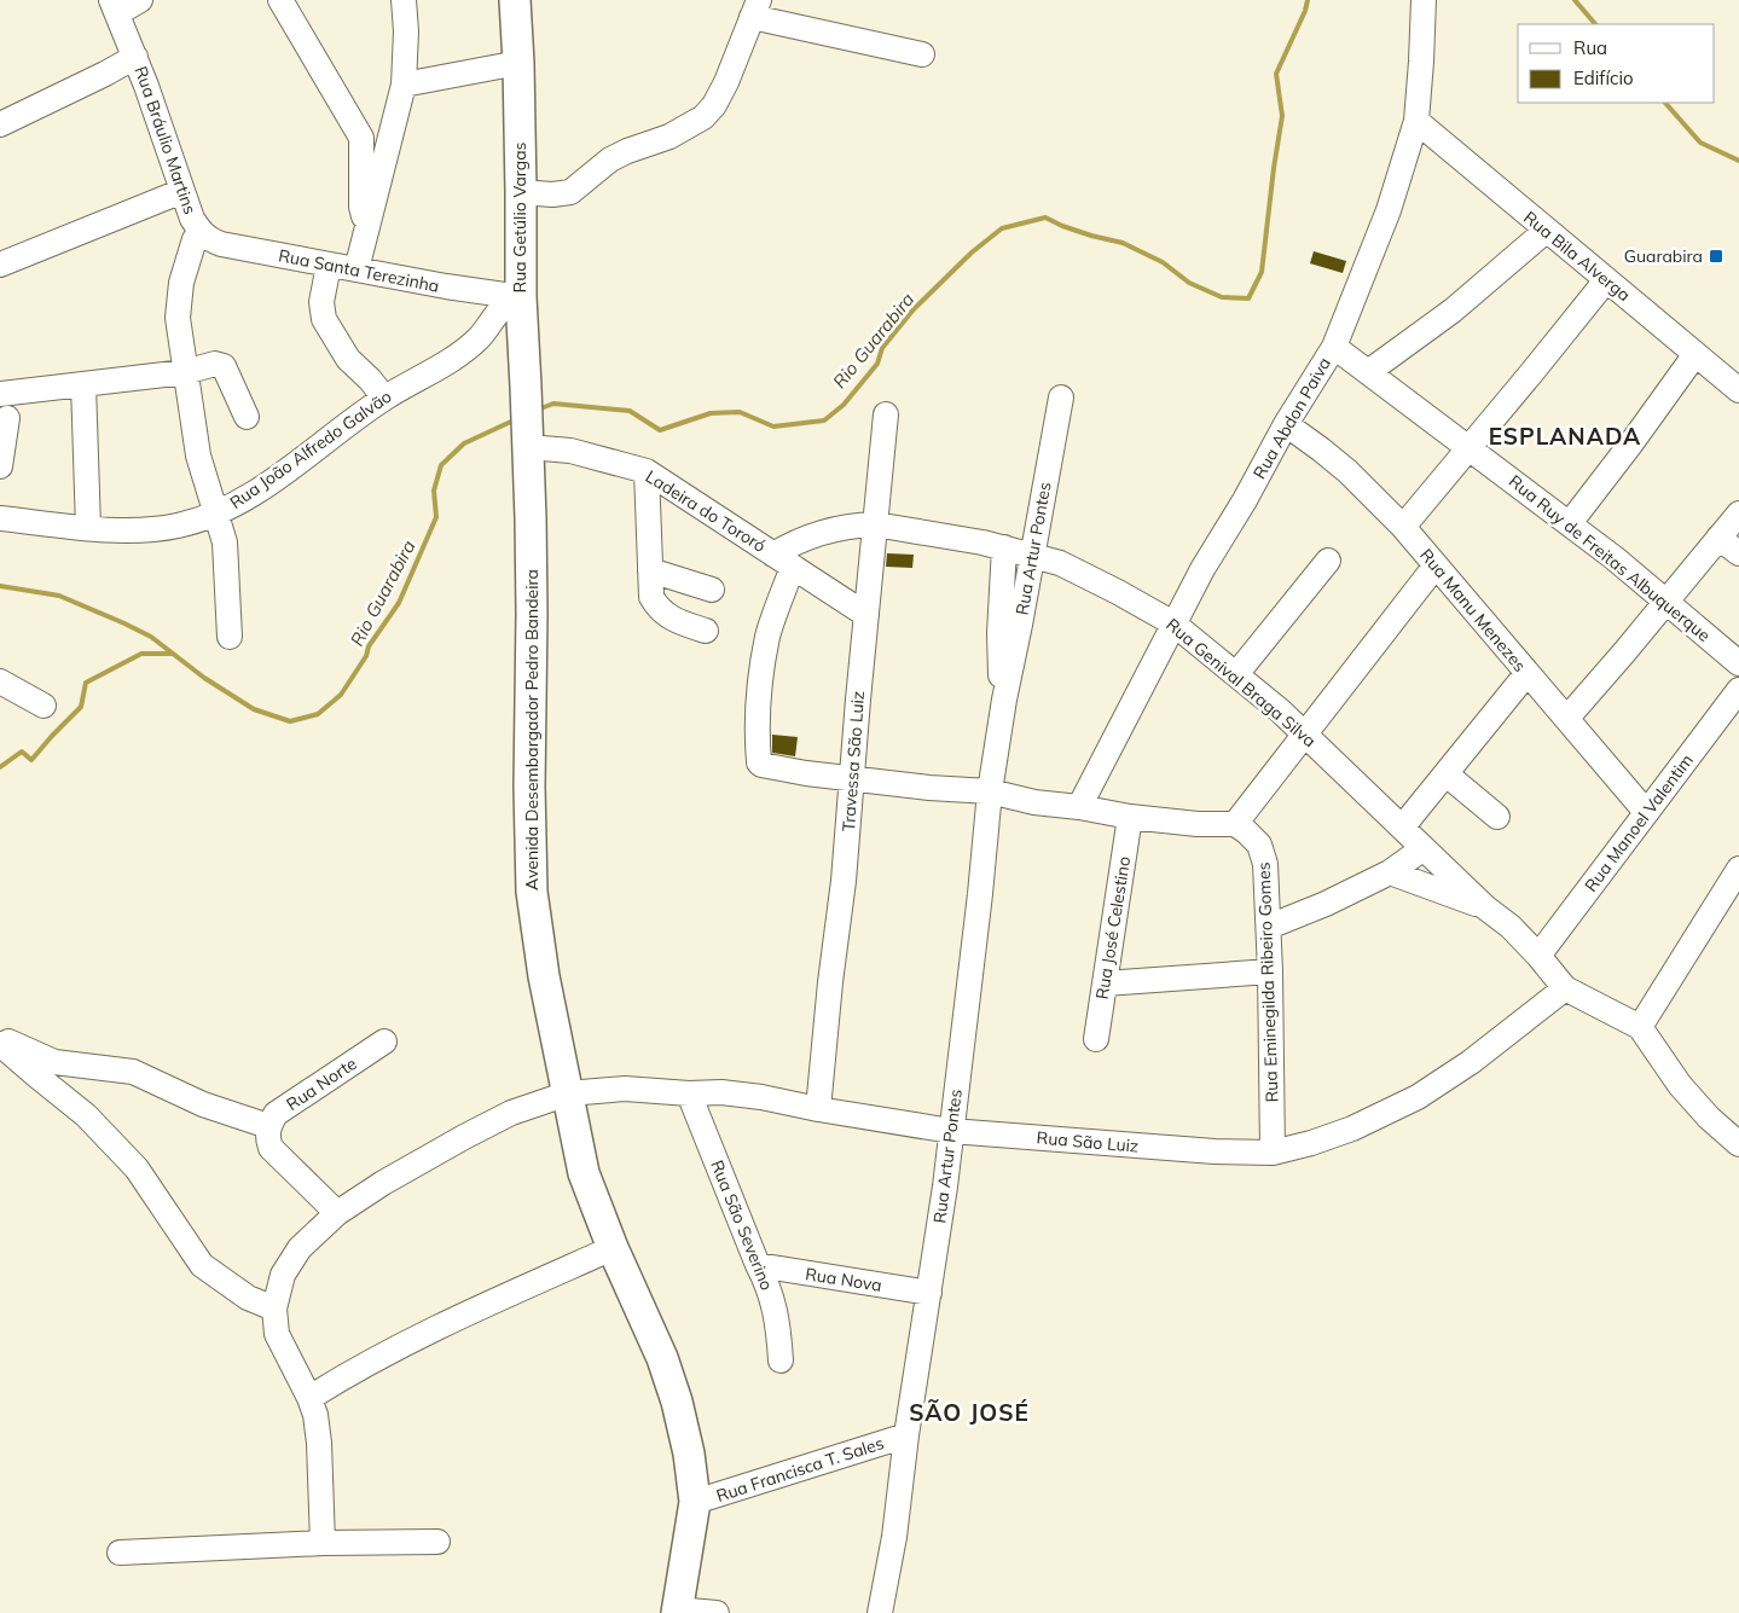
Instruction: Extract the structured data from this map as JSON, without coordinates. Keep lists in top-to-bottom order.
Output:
{
  "streets": {
    "main road": ["Rua Getúlio Vargas", "Avenida Desembargador Pedro Bandeira"],
    "street": [
      "Rua Bráulio Martins",
      "Rua Bila Alverga",
      "Rua Santa Terezinha",
      "Rua Abdon Paiva",
      "Rua João Alfredo Galvão",
      "Ladeira do Tororó",
      "Rua Artur Pontes",
      "Rua Ruy de Freitas Albuquerque",
      "Rua Manu Menezes",
      "Rua Genival Braga Silva",
      "Travessa São Luiz",
      "Rua Manoel Valentim",
      "Rua José Celestino",
      "Rua Eminegilda Ribeiro Gomes",
      "Rua Norte",
      "Rua São Luiz",
      "Rua São Severino",
      "Rua Nova",
      "Rua Francisca T. Sales"
    ]
  },
  "crossings": [
    ["Rua Bráulio Martins", "Rua Santa Terezinha"],
    ["Rua Bráulio Martins", "Rua João Alfredo Galvão"],
    ["Rua Getúlio Vargas", "Rua Santa Terezinha"],
    ["Rua Getúlio Vargas", "Rua João Alfredo Galvão"],
    ["Rua Getúlio Vargas", "Ladeira do Tororó"],
    ["Rua Getúlio Vargas", "Avenida Desembargador Pedro Bandeira"],
    ["Rua Bila Alverga", "Rua Abdon Paiva"],
    ["Rua Santa Terezinha", "Rua João Alfredo Galvão"],
    ["Rua Abdon Paiva", "Rua Ruy de Freitas Albuquerque"],
    ["Rua Abdon Paiva", "Rua Manu Menezes"],
    ["Rua Abdon Paiva", "Rua Genival Braga Silva"],
    ["Ladeira do Tororó", "Rua Genival Braga Silva"],
    ["Ladeira do Tororó", "Avenida Desembargador Pedro Bandeira"],
    ["Ladeira do Tororó", "Travessa São Luiz"],
    ["Rua Artur Pontes", "Rua Genival Braga Silva"],
    ["Rua Artur Pontes", "Rua São Luiz"],
    ["Rua Artur Pontes", "Rua Nova"],
    ["Rua Artur Pontes", "Rua Francisca T. Sales"],
    ["Rua Manu Menezes", "Rua Manoel Valentim"],
    ["Rua Genival Braga Silva", "Travessa São Luiz"],
    ["Rua Genival Braga Silva", "Rua Manoel Valentim"],
    ["Rua Genival Braga Silva", "Rua São Luiz"],
    ["Avenida Desembargador Pedro Bandeira", "Rua São Luiz"],
    ["Avenida Desembargador Pedro Bandeira", "Rua Francisca T. Sales"],
    ["Travessa São Luiz", "Rua São Luiz"],
    ["Rua Eminegilda Ribeiro Gomes", "Rua São Luiz"],
    ["Rua São Luiz", "Rua São Severino"],
    ["Rua São Severino", "Rua Nova"]
  ],
  "districts": ["ESPLANADA", "SÃO JOSÉ"],
  "water": ["Rio Guarabira"],
  "places": {
    "transit": ["Guarabira"]
  },
  "legend": ["Rua", "Edifício"]
}
